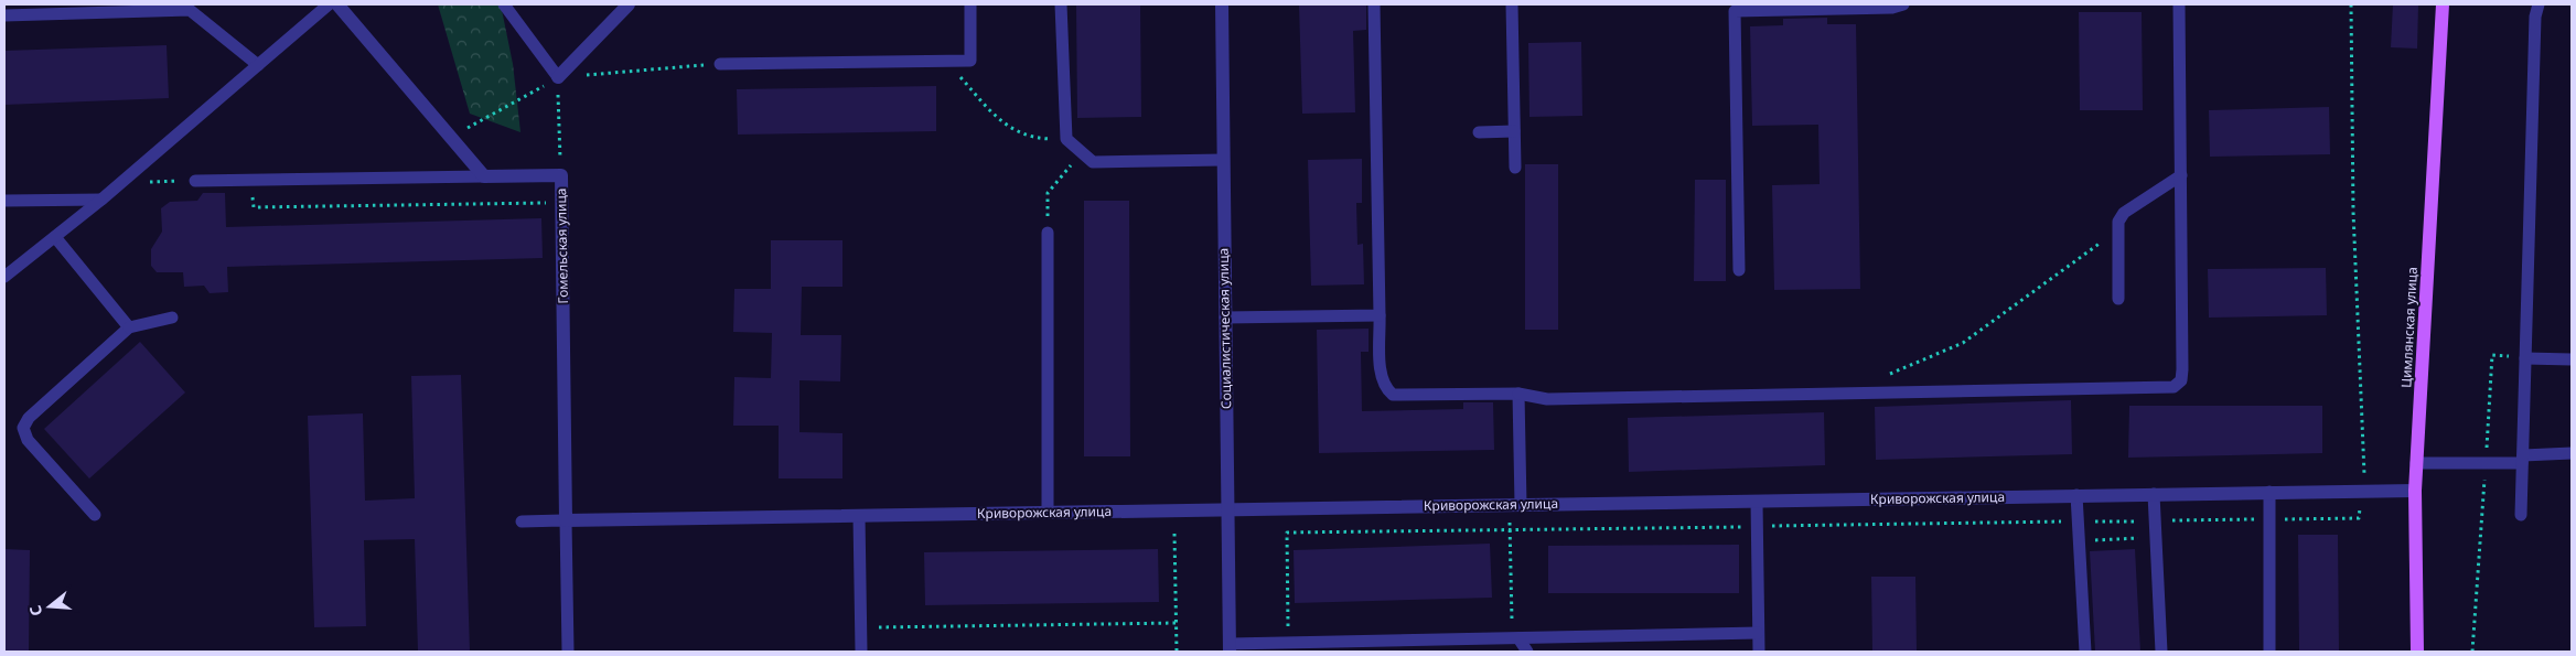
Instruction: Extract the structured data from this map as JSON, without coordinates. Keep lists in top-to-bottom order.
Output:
{
  "streets": {
    "main road": ["Цимлянская улица"],
    "street": ["Гомельская улица", "Социалистическая улица", "Криворожская улица"]
  },
  "crossings": [
    ["Гомельская улица", "Криворожская улица"],
    ["Цимлянская улица", "Криворожская улица"],
    ["Социалистическая улица", "Криворожская улица"]
  ],
  "north": "left"
}
